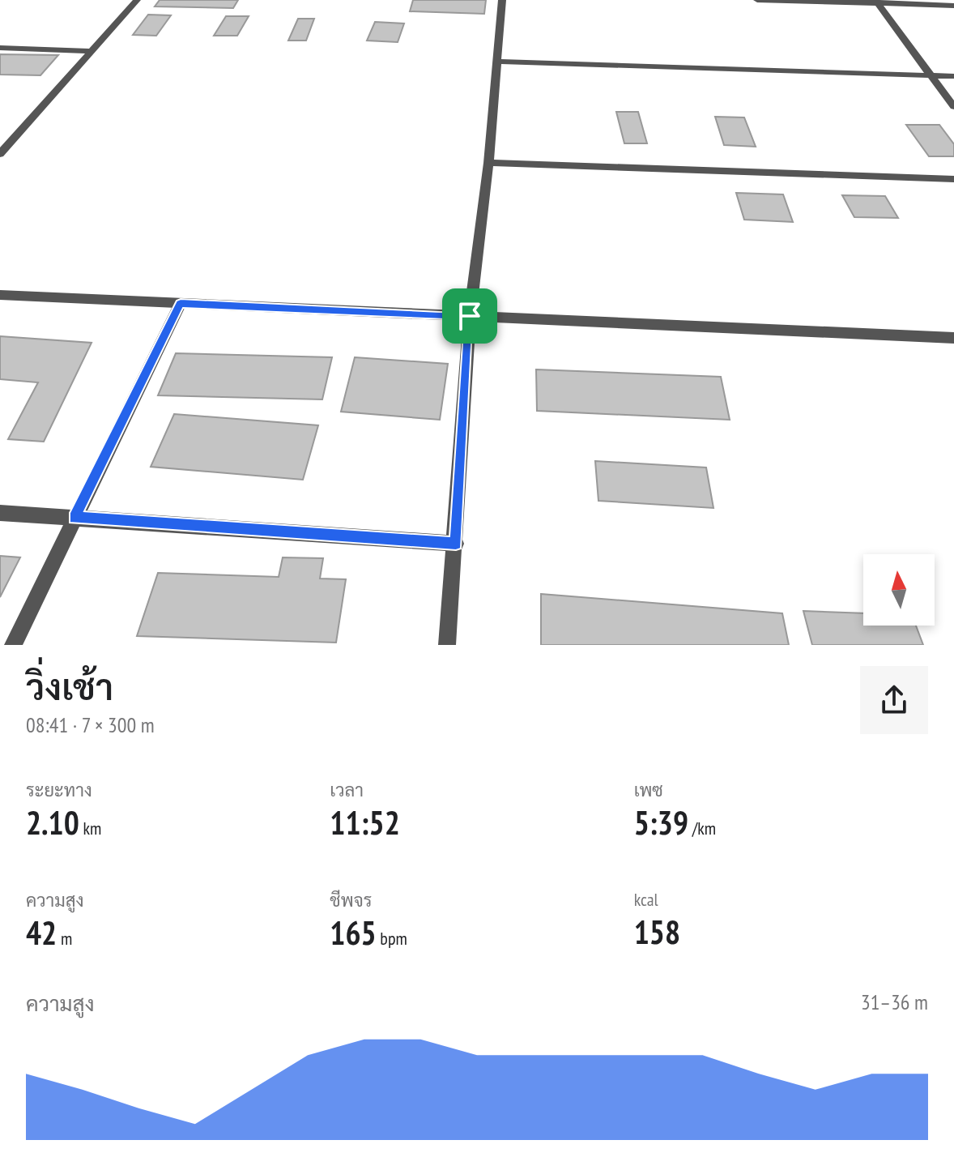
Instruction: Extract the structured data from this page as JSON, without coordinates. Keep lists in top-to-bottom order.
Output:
{
  "north": "top",
  "page": {
    "heading": ["วิ่งเช้า", "08:41 · 7 × 300 m"],
    "stats": [
      ["ระยะทาง", "2.10 km"],
      ["เวลา", "11:52"],
      ["เพซ", "5:39 /km"],
      ["ความสูง", "42 m"],
      ["ชีพจร", "165 bpm"],
      ["kcal", "158"]
    ],
    "chart": ["ความสูง", "31–36 m"]
  }
}
